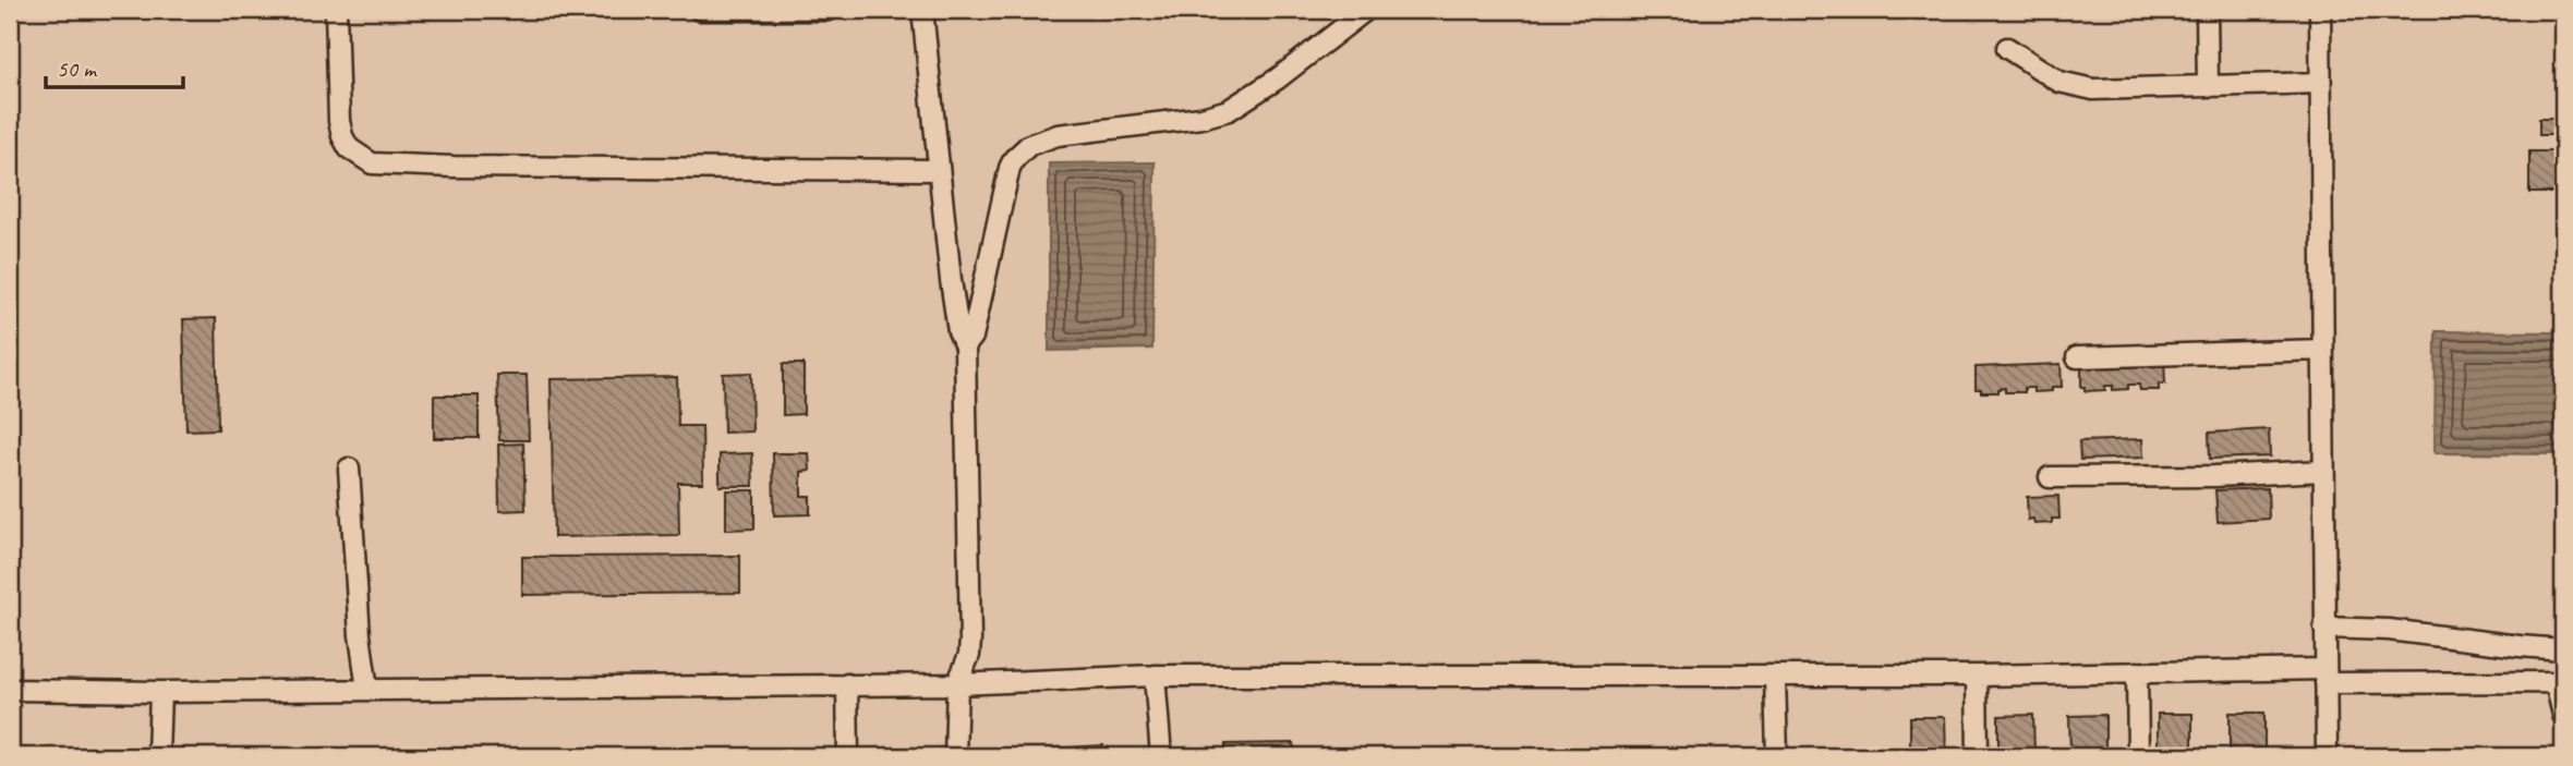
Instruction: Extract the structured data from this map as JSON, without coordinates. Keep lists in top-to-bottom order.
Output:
{
  "scale_bar": "50 m"
}
